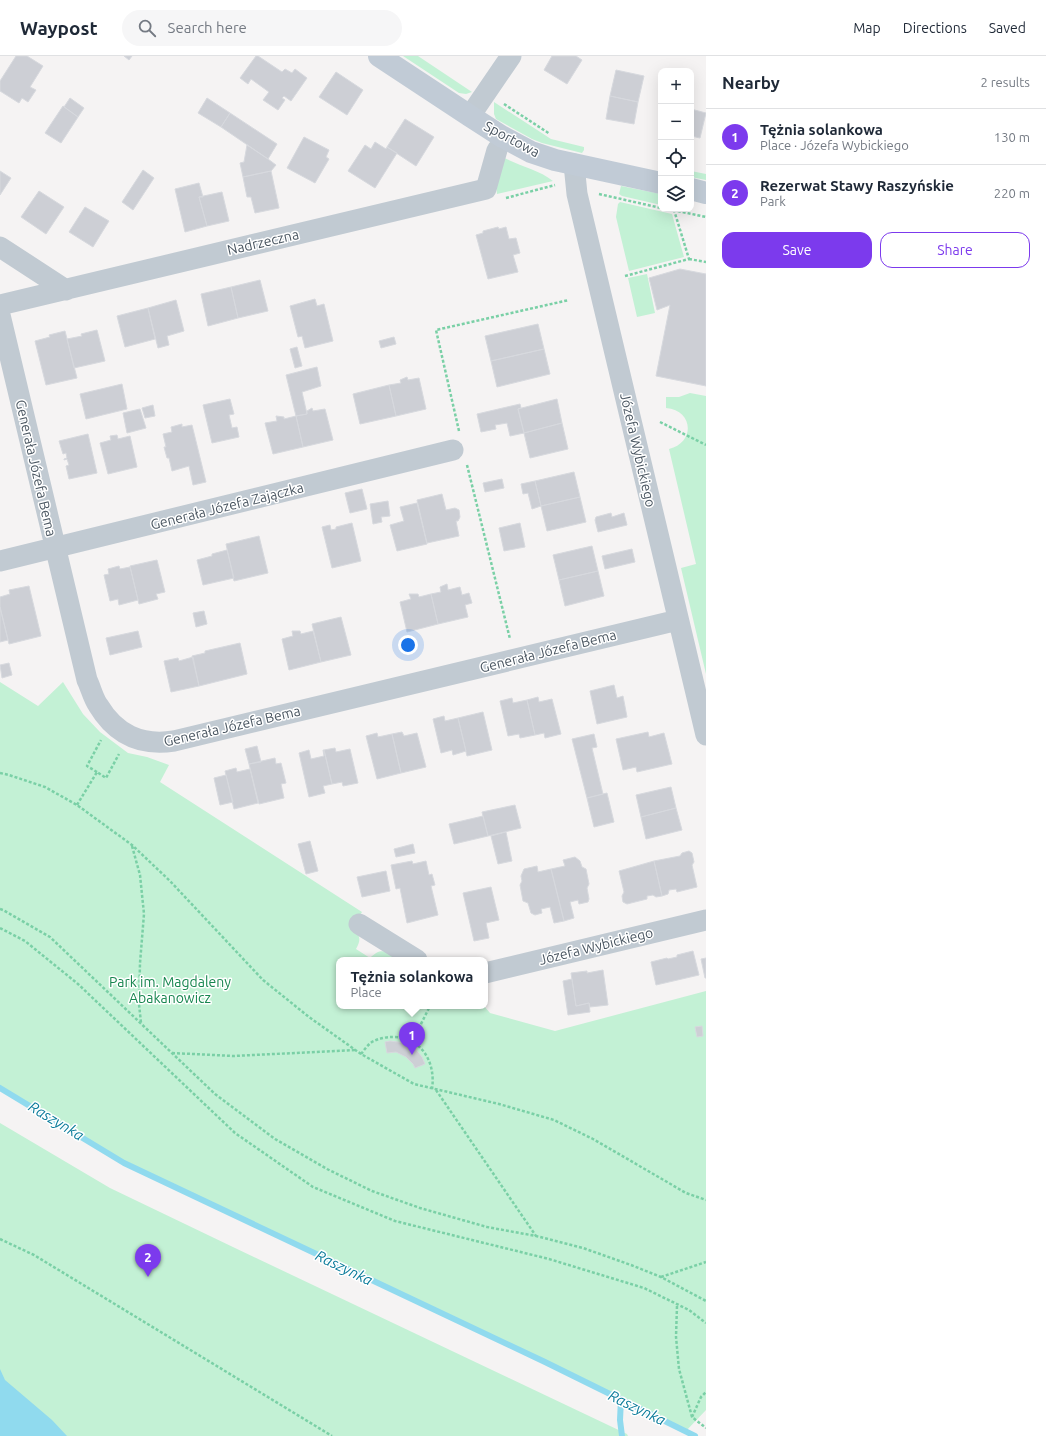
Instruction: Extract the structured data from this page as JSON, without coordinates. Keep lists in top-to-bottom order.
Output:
{
  "streets": {
    "street": [
      "Sportowa",
      "Nadrzeczna",
      "Józefa Wybickiego",
      "Generała Józefa Bema",
      "Generała Józefa Zajączka"
    ]
  },
  "crossings": [
    ["Sportowa", "Józefa Wybickiego"],
    ["Józefa Wybickiego", "Generała Józefa Bema"],
    ["Generała Józefa Bema", "Generała Józefa Zajączka"]
  ],
  "water": ["Raszynka"],
  "parks": ["Park im. Magdaleny Abakanowicz"],
  "page": {
    "header": "Waypost",
    "search": "Search here",
    "nav": ["Map", "Directions", "Saved"],
    "heading": ["Nearby", "2 results"],
    "map_buttons": ["+", "−"],
    "list": [
      {
        "mark": "1",
        "name": "Tężnia solankowa",
        "note": "Place · Józefa Wybickiego",
        "value": "130 m"
      },
      {
        "mark": "2",
        "name": "Rezerwat Stawy Raszyńskie",
        "note": "Park",
        "value": "220 m"
      }
    ],
    "buttons": ["Save", "Share"],
    "popup": ["Tężnia solankowa", "Place"],
    "pins": ["1", "2"]
  }
}
